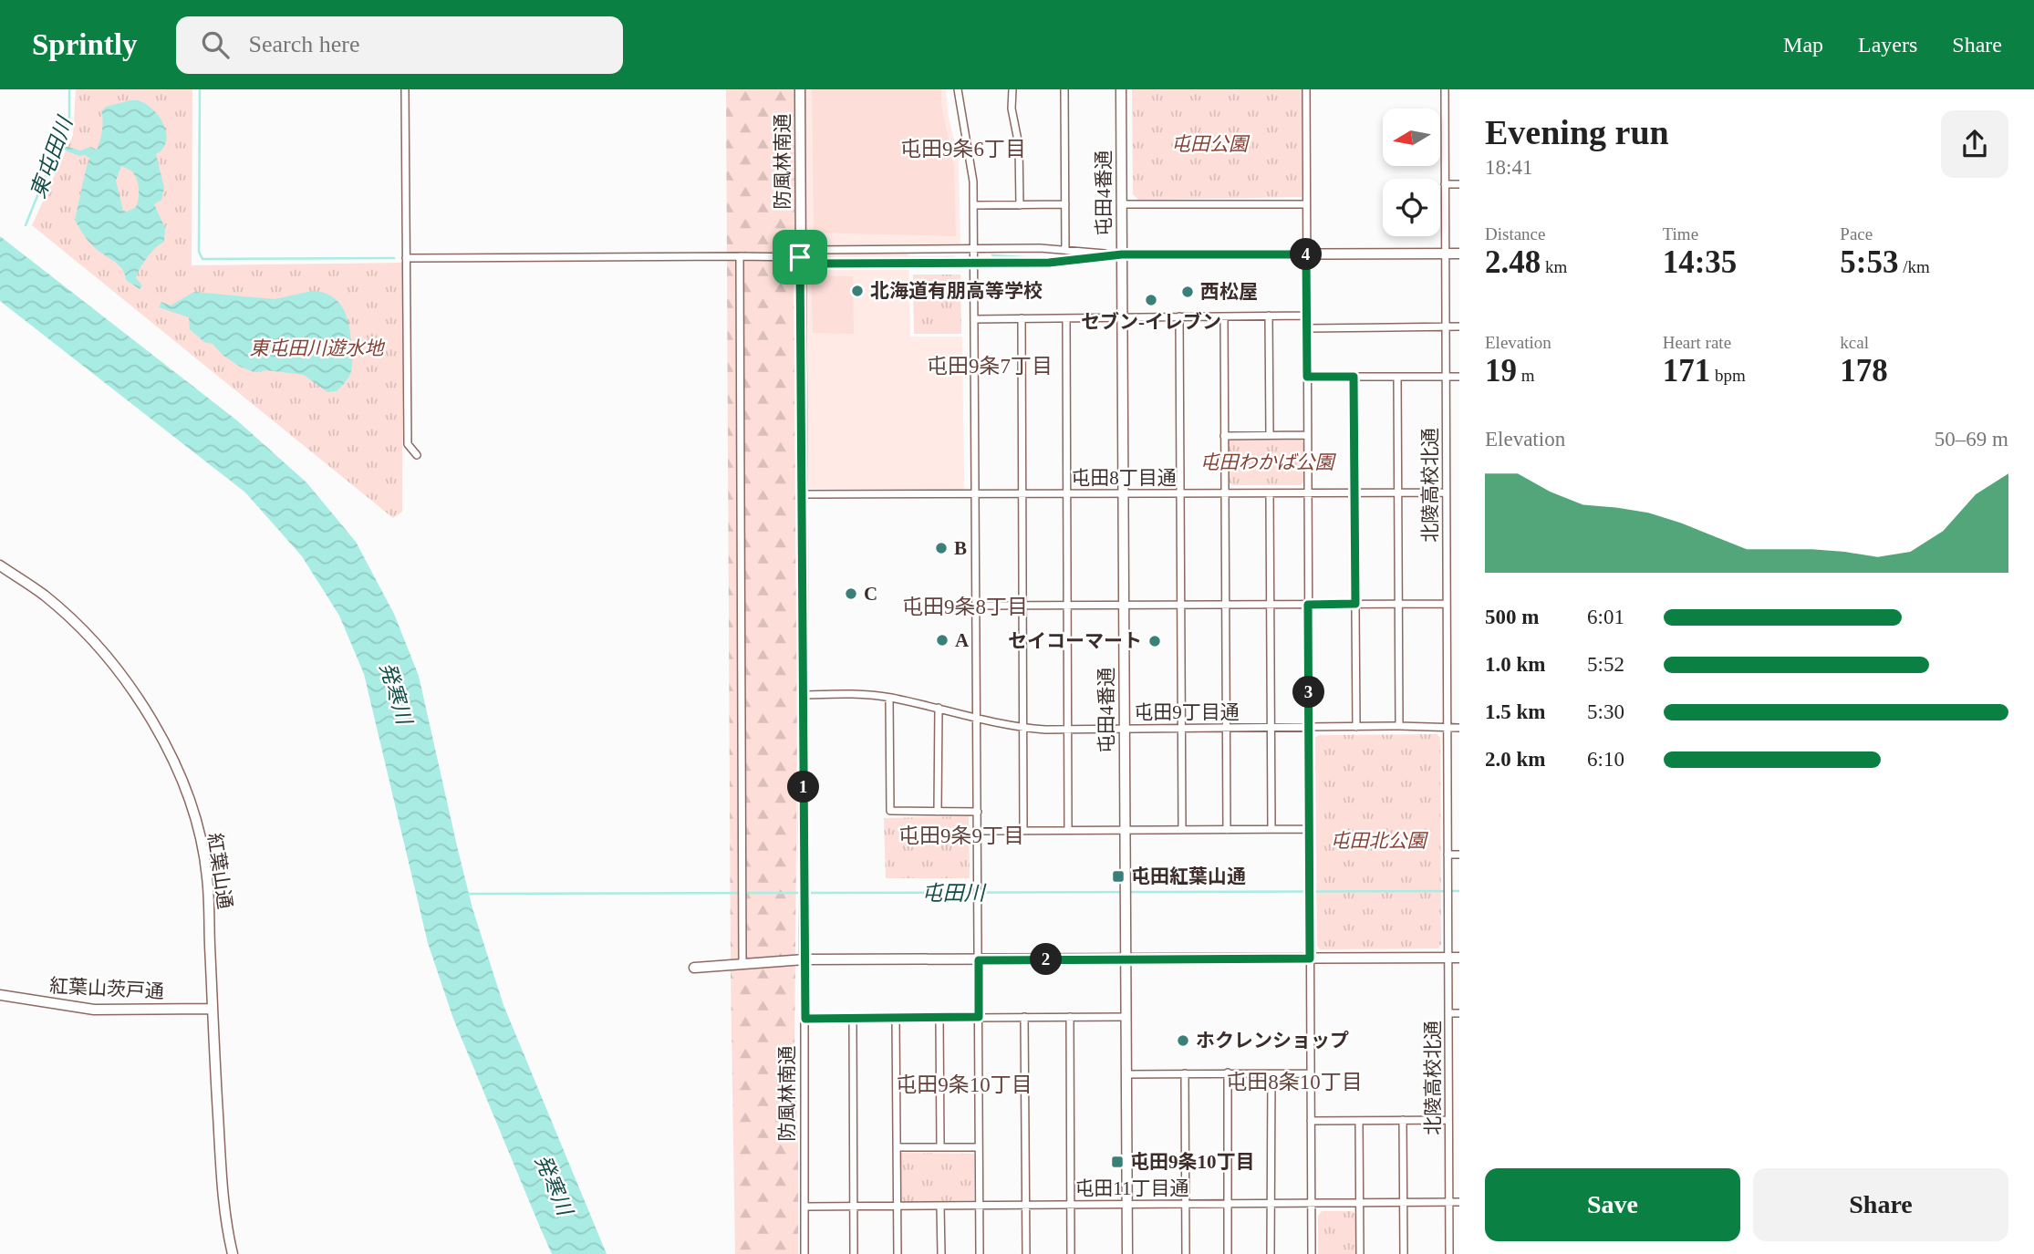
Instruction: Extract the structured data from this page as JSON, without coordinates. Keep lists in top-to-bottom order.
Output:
{
  "streets": {
    "street": [
      "防風林南通",
      "屯田4番通",
      "屯田8丁目通",
      "北陵高校北通",
      "屯田9丁目通",
      "紅葉山通",
      "紅葉山茨戸通",
      "屯田11丁目通"
    ]
  },
  "crossings": [
    ["防風林南通", "屯田8丁目通"],
    ["防風林南通", "屯田9丁目通"],
    ["防風林南通", "屯田11丁目通"],
    ["屯田4番通", "屯田8丁目通"],
    ["屯田4番通", "屯田9丁目通"],
    ["屯田4番通", "屯田11丁目通"],
    ["屯田8丁目通", "北陵高校北通"],
    ["北陵高校北通", "屯田9丁目通"],
    ["北陵高校北通", "屯田11丁目通"],
    ["紅葉山通", "紅葉山茨戸通"]
  ],
  "districts": [
    "屯田9条6丁目",
    "屯田9条7丁目",
    "屯田9条8丁目",
    "屯田9条9丁目",
    "屯田8条10丁目",
    "屯田9条10丁目"
  ],
  "water": ["東屯田川", "発寒川", "屯田川"],
  "parks": [
    "屯田公園",
    "東屯田川遊水地",
    "屯田わかば公園",
    "屯田北公園"
  ],
  "places": {
    "other": [
      "北海道有朋高等学校",
      "西松屋",
      "セブン-イレブン",
      "B",
      "C",
      "A",
      "セイコーマート",
      "ホクレンショップ"
    ],
    "transit": ["屯田紅葉山通", "屯田9条10丁目"]
  },
  "north": "left",
  "page": {
    "header": "Sprintly",
    "search": "Search here",
    "nav": ["Map", "Layers", "Share"],
    "heading": ["Evening run", "18:41"],
    "stats": [
      ["Distance", "2.48 km"],
      ["Time", "14:35"],
      ["Pace", "5:53 /km"],
      ["Elevation", "19 m"],
      ["Heart rate", "171 bpm"],
      ["kcal", "178"]
    ],
    "pins": [
      "4",
      "3",
      "1",
      "2"
    ],
    "chart": ["Elevation", "50–69 m"],
    "list": [
      {
        "name": "500 m",
        "note": "6:01"
      },
      {
        "name": "1.0 km",
        "note": "5:52"
      },
      {
        "name": "1.5 km",
        "note": "5:30"
      },
      {
        "name": "2.0 km",
        "note": "6:10"
      }
    ],
    "buttons": ["Save", "Share"]
  }
}
